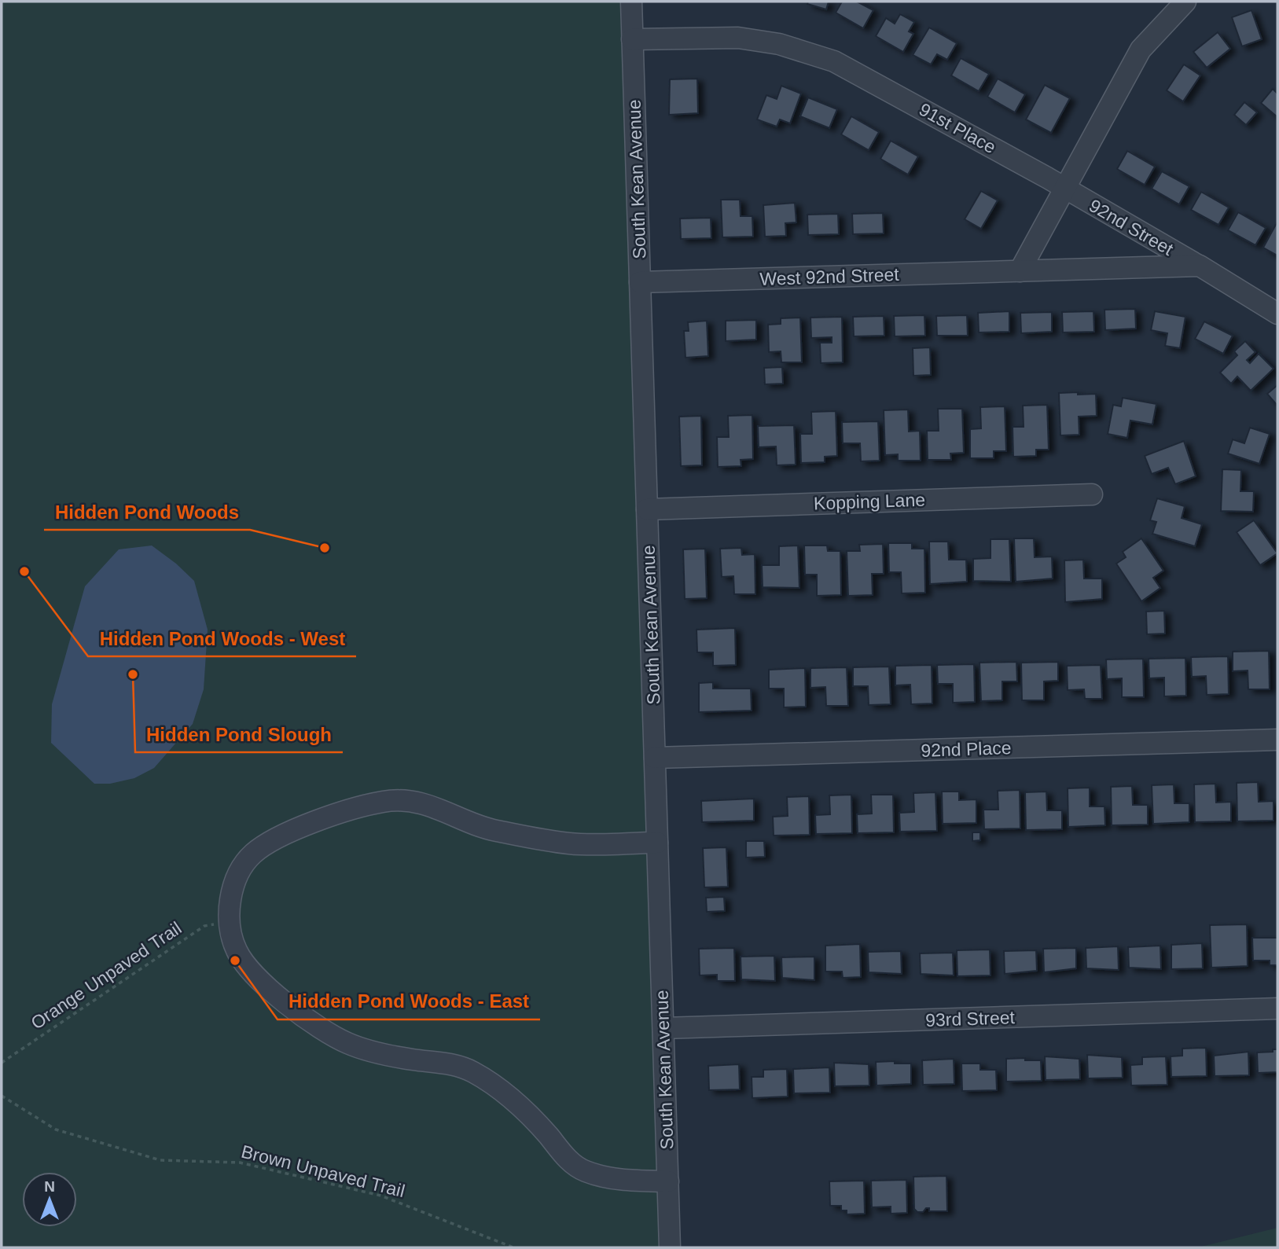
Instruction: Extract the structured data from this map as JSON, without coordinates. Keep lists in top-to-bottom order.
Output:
{
  "streets": {
    "street": [
      "91st Place",
      "South Kean Avenue",
      "92nd Street",
      "West 92nd Street",
      "Kopping Lane",
      "92nd Place",
      "93rd Street"
    ],
    "path": ["Orange Unpaved Trail", "Brown Unpaved Trail"]
  },
  "crossings": [
    ["91st Place", "South Kean Avenue"],
    ["91st Place", "92nd Street"],
    ["South Kean Avenue", "West 92nd Street"],
    ["South Kean Avenue", "Kopping Lane"],
    ["South Kean Avenue", "92nd Place"],
    ["South Kean Avenue", "93rd Street"],
    ["92nd Street", "West 92nd Street"]
  ],
  "places": [
    "Hidden Pond Woods",
    "Hidden Pond Woods - West",
    "Hidden Pond Slough",
    "Hidden Pond Woods - East"
  ],
  "north": "top"
}
